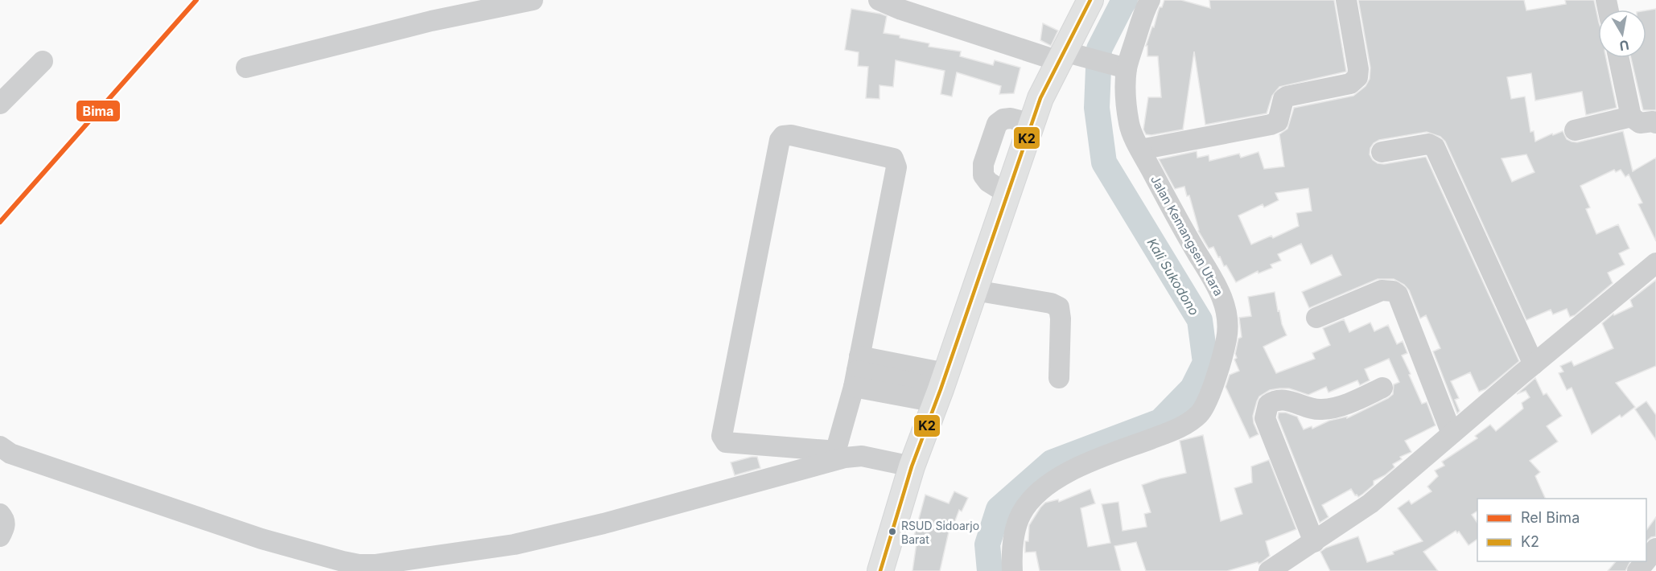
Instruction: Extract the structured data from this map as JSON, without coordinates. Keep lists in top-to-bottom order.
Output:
{
  "streets": {
    "street": ["Jalan Kemangsen Utara"]
  },
  "water": ["Kali Sukodono"],
  "places": ["RSUD Sidoarjo Barat"],
  "lines": ["rail line Bima", "transit line K2"],
  "legend": ["Rel Bima", "K2"],
  "north": "bottom"
}
